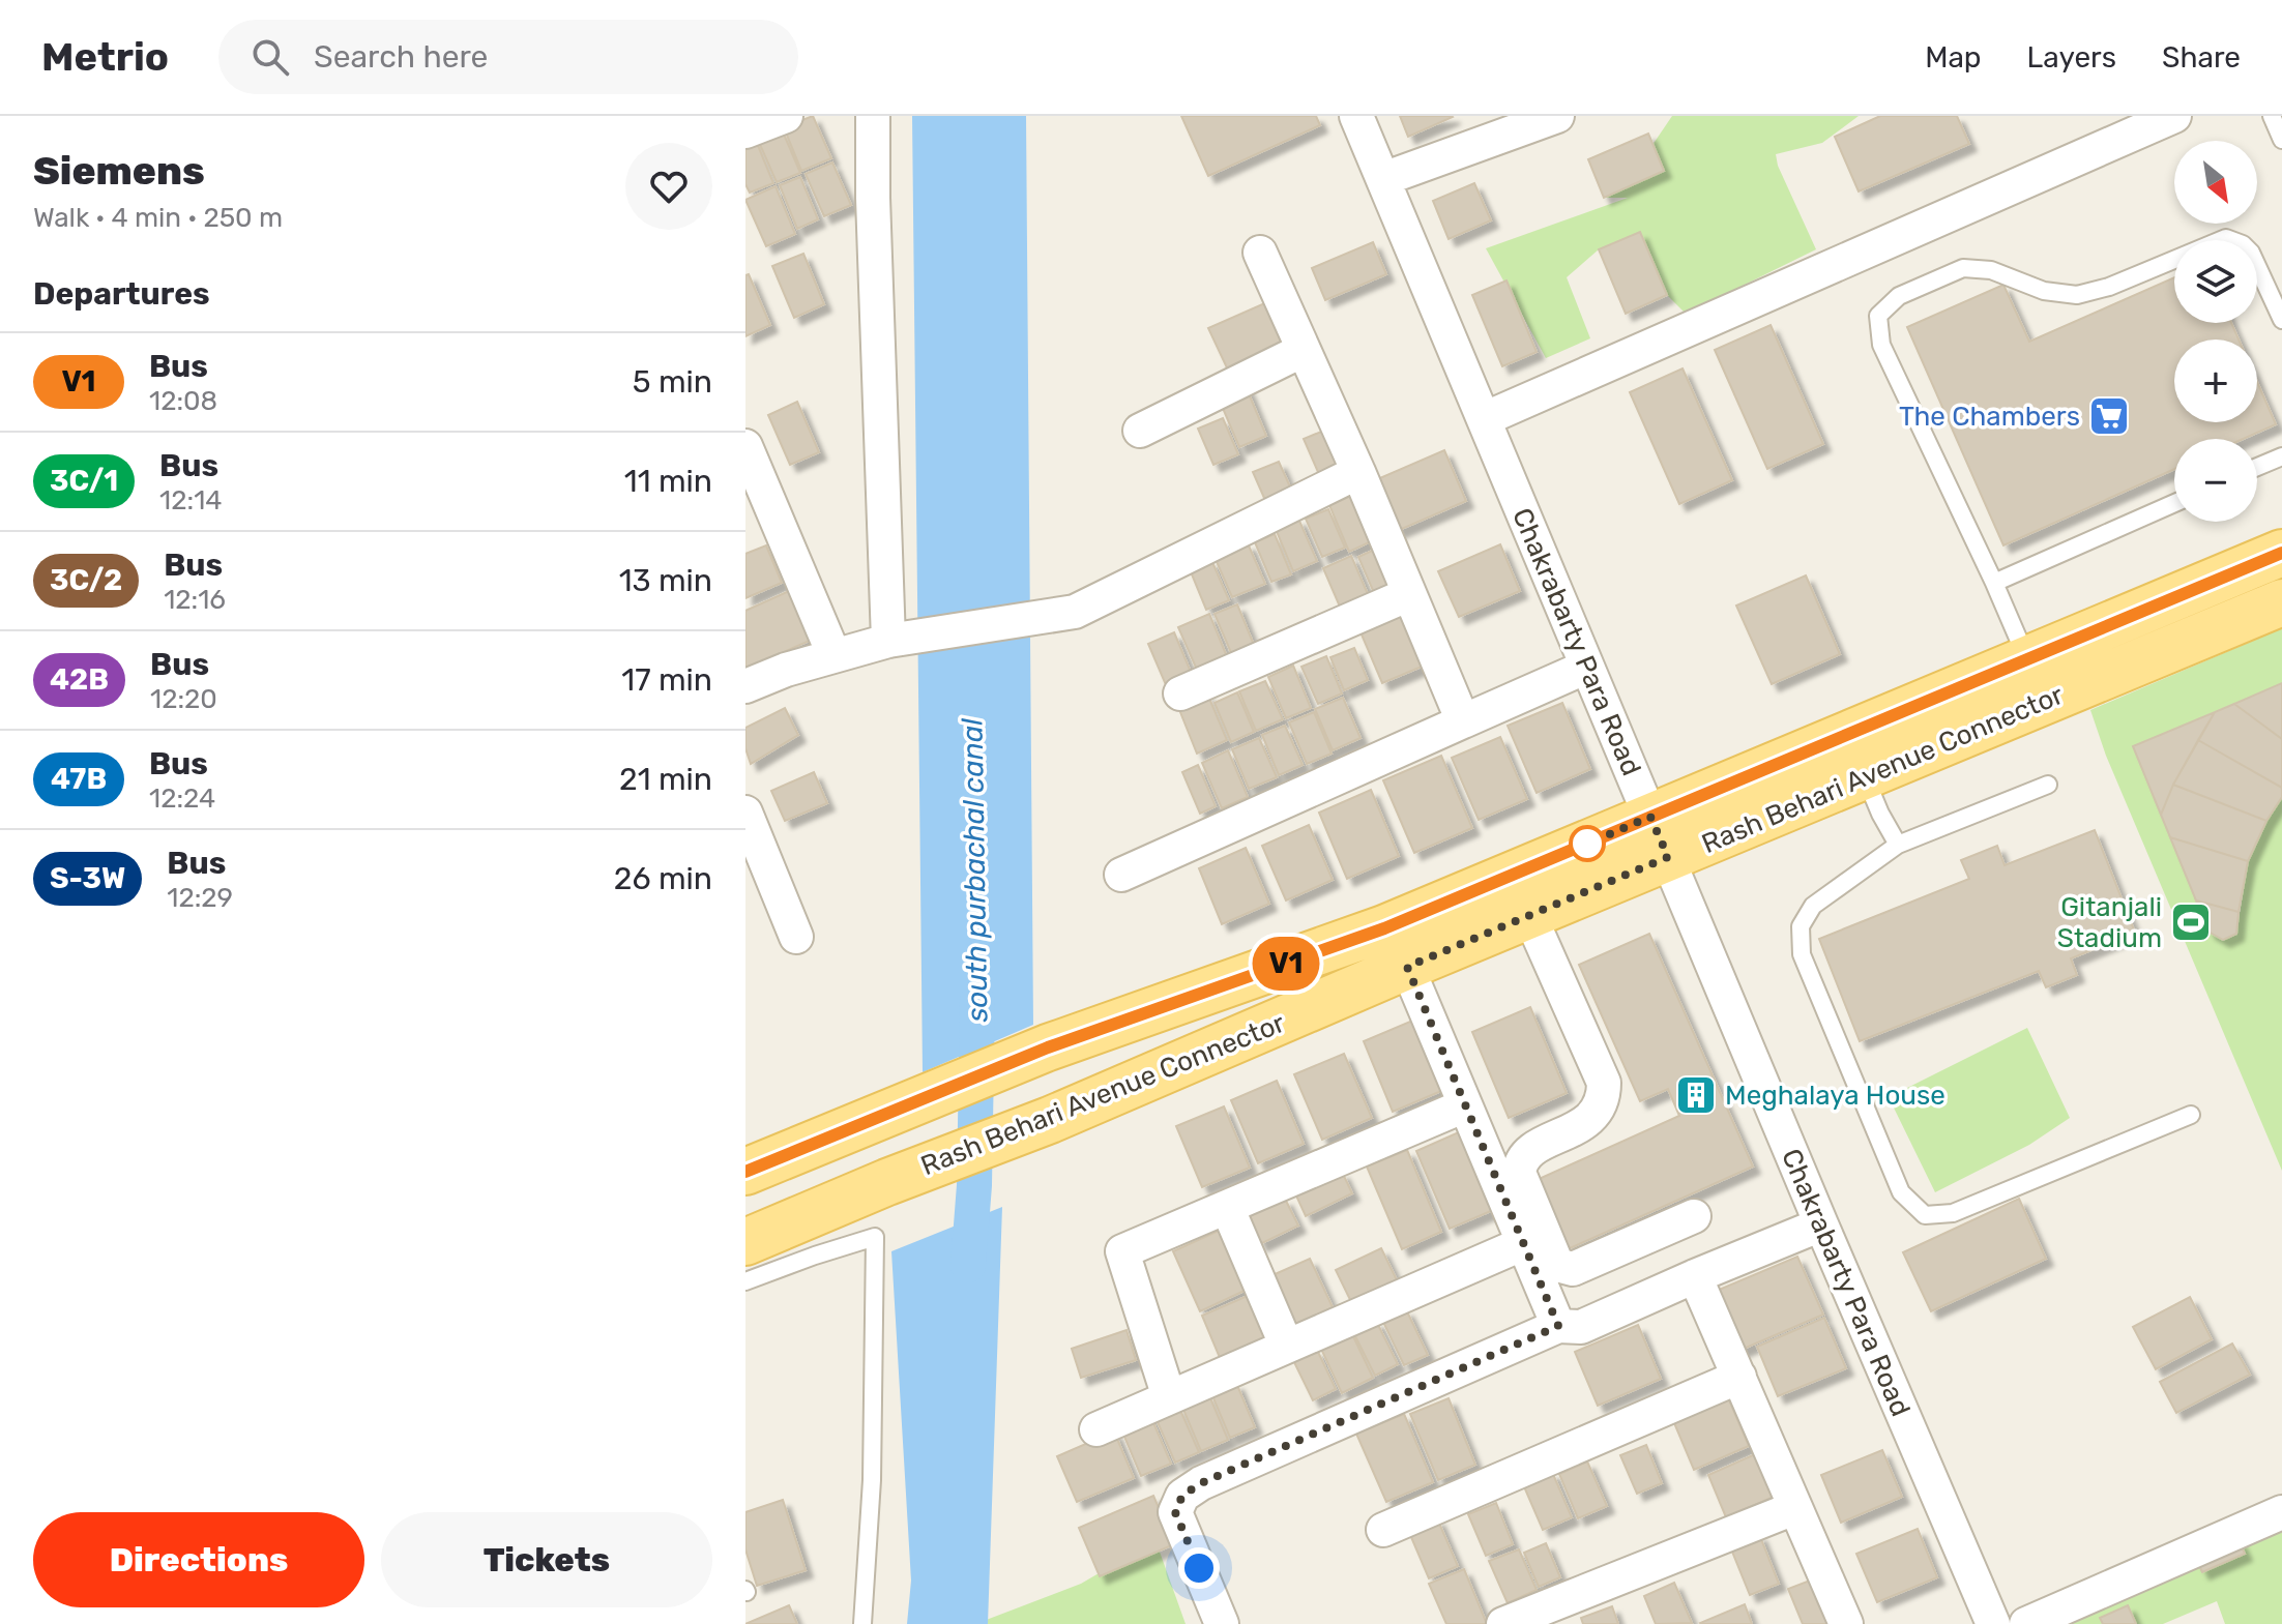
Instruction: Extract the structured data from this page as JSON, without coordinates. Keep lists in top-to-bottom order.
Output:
{
  "streets": {
    "main road": ["Rash Behari Avenue Connector"],
    "street": ["Chakrabarty Para Road"]
  },
  "crossings": [
    ["Chakrabarty Para Road", "Rash Behari Avenue Connector"]
  ],
  "water": ["south purbachal canal"],
  "places": {
    "supermarket": ["The Chambers"],
    "sports": ["Gitanjali Stadium"],
    "building": ["Meghalaya House"]
  },
  "lines": ["bus line V1"],
  "north": "bottom right",
  "page": {
    "header": "Metrio",
    "search": "Search here",
    "nav": ["Map", "Layers", "Share"],
    "heading": [
      ["Siemens", "Walk · 4 min · 250 m"],
      "Departures"
    ],
    "on_map": "V1",
    "map_buttons": ["+", "−"],
    "list": [
      {
        "mark": "V1",
        "name": "Bus",
        "note": "12:08",
        "value": "5 min"
      },
      {
        "mark": "3C/1",
        "name": "Bus",
        "note": "12:14",
        "value": "11 min"
      },
      {
        "mark": "3C/2",
        "name": "Bus",
        "note": "12:16",
        "value": "13 min"
      },
      {
        "mark": "42B",
        "name": "Bus",
        "note": "12:20",
        "value": "17 min"
      },
      {
        "mark": "47B",
        "name": "Bus",
        "note": "12:24",
        "value": "21 min"
      },
      {
        "mark": "S-3W",
        "name": "Bus",
        "note": "12:29",
        "value": "26 min"
      }
    ],
    "buttons": ["Directions", "Tickets"]
  }
}
